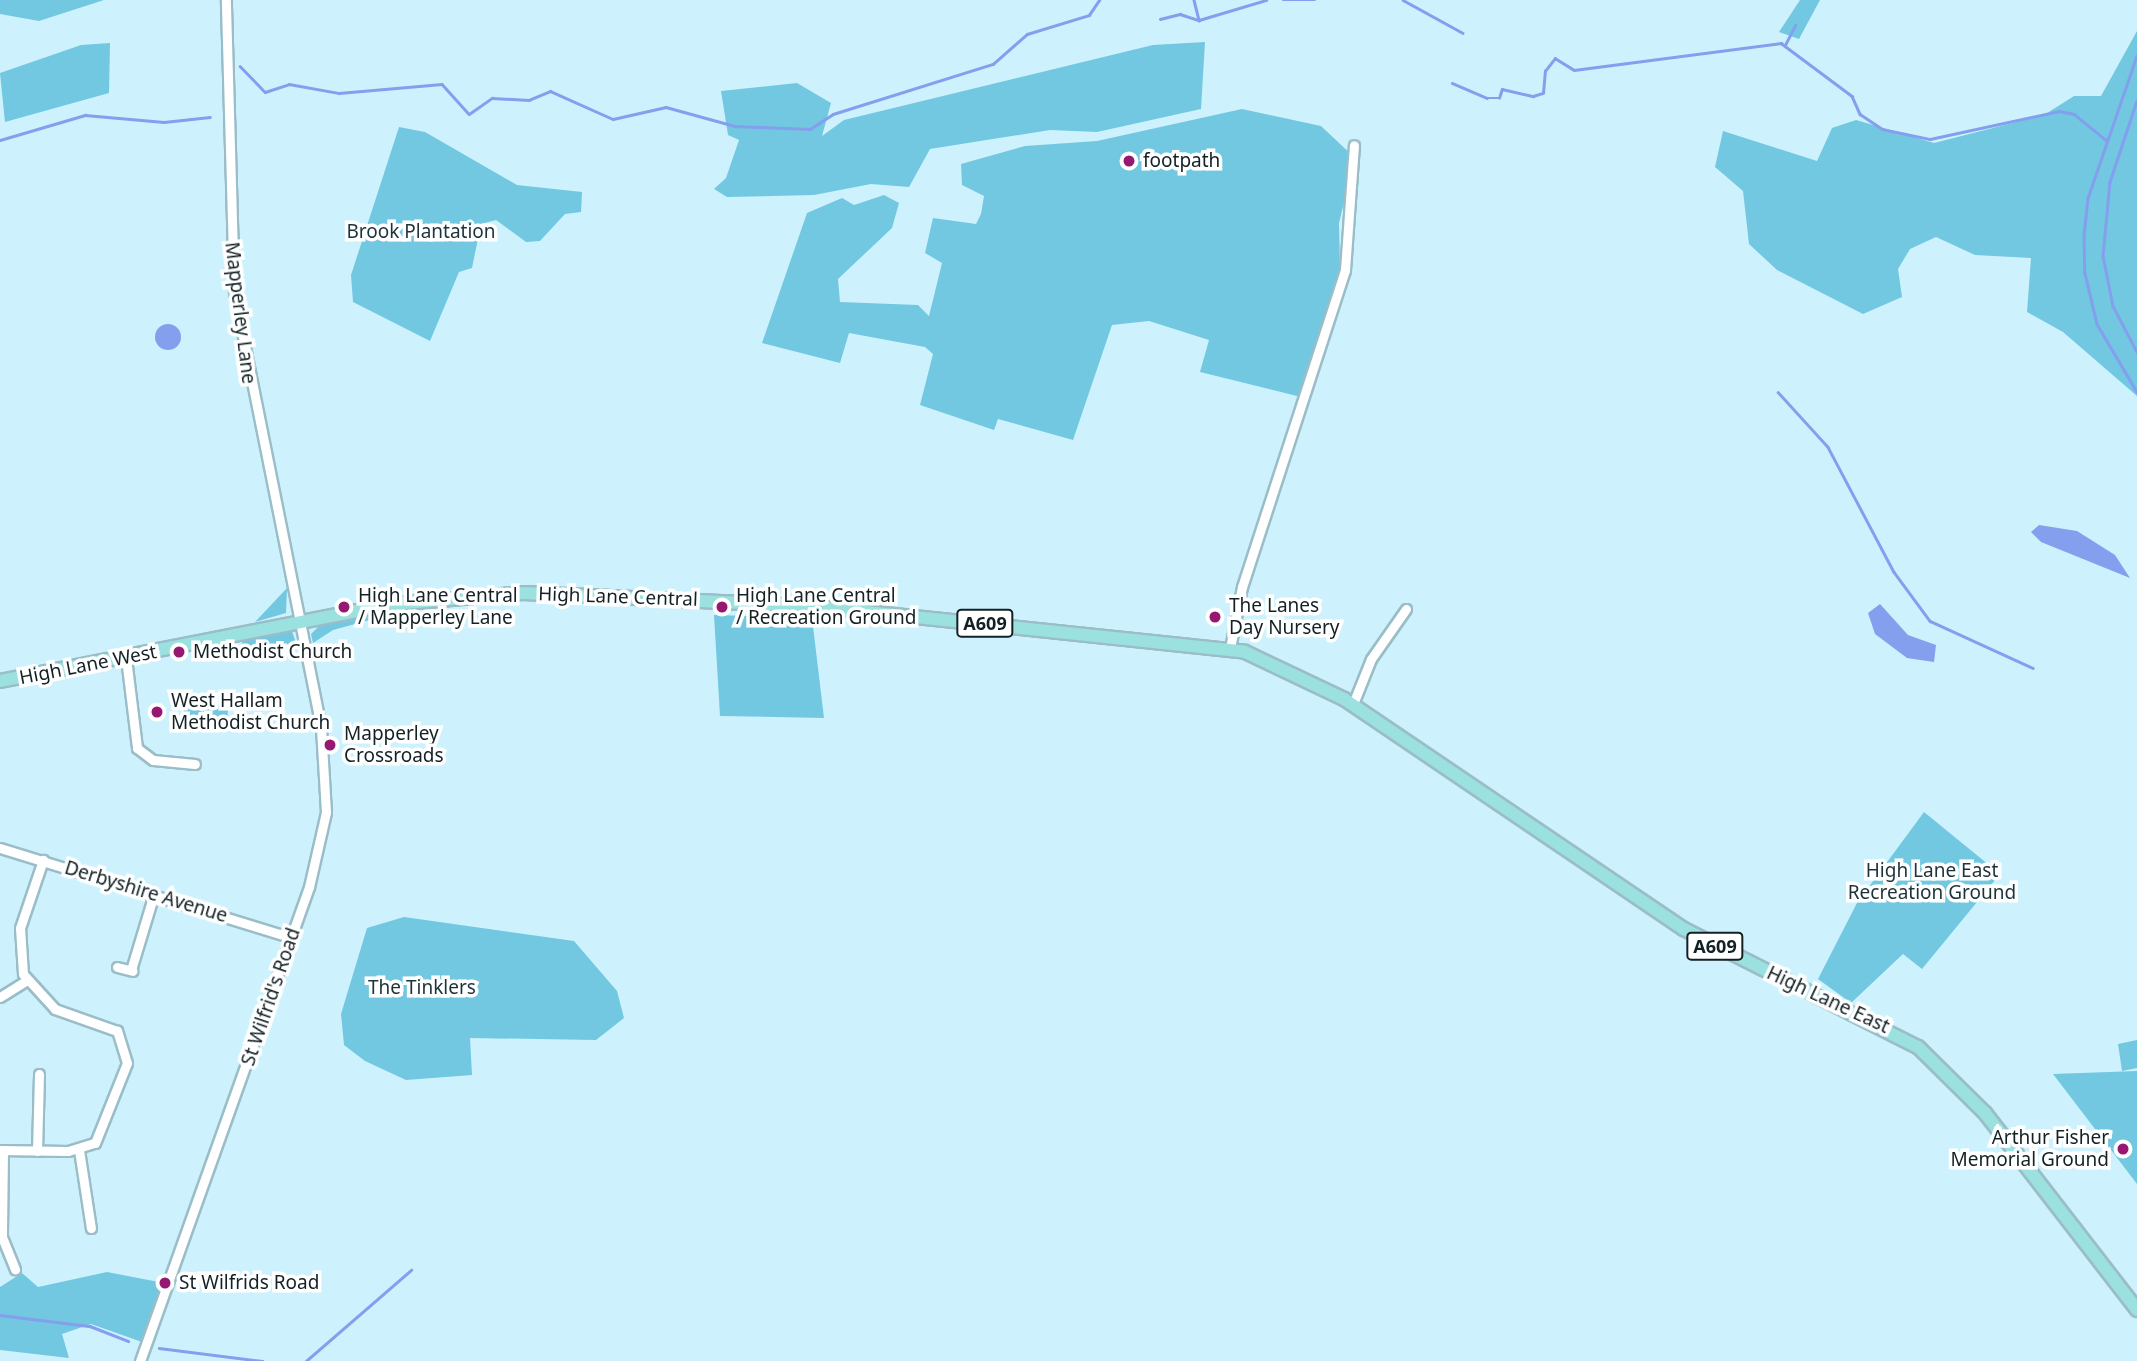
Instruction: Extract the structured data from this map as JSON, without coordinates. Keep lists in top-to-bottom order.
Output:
{
  "streets": {
    "main road": [
      "High Lane Central",
      "A609",
      "High Lane West",
      "High Lane East"
    ],
    "street": ["Mapperley Lane", "Derbyshire Avenue", "St Wilfrid's Road"]
  },
  "crossings": [
    ["Mapperley Lane", "High Lane Central"],
    ["Mapperley Lane", "High Lane West"],
    ["Mapperley Lane", "St Wilfrid's Road"],
    ["High Lane Central", "High Lane West"],
    ["High Lane Central", "St Wilfrid's Road"],
    ["High Lane Central", "High Lane East"],
    ["High Lane West", "St Wilfrid's Road"],
    ["Derbyshire Avenue", "St Wilfrid's Road"]
  ],
  "parks": ["Brook Plantation", "High Lane East Recreation Ground", "The Tinklers"],
  "places": [
    "footpath",
    "High Lane Central / Mapperley Lane",
    "High Lane Central / Recreation Ground",
    "The Lanes Day Nursery",
    "Methodist Church",
    "West Hallam Methodist Church",
    "Mapperley Crossroads",
    "Arthur Fisher Memorial Ground",
    "St Wilfrids Road"
  ]
}
